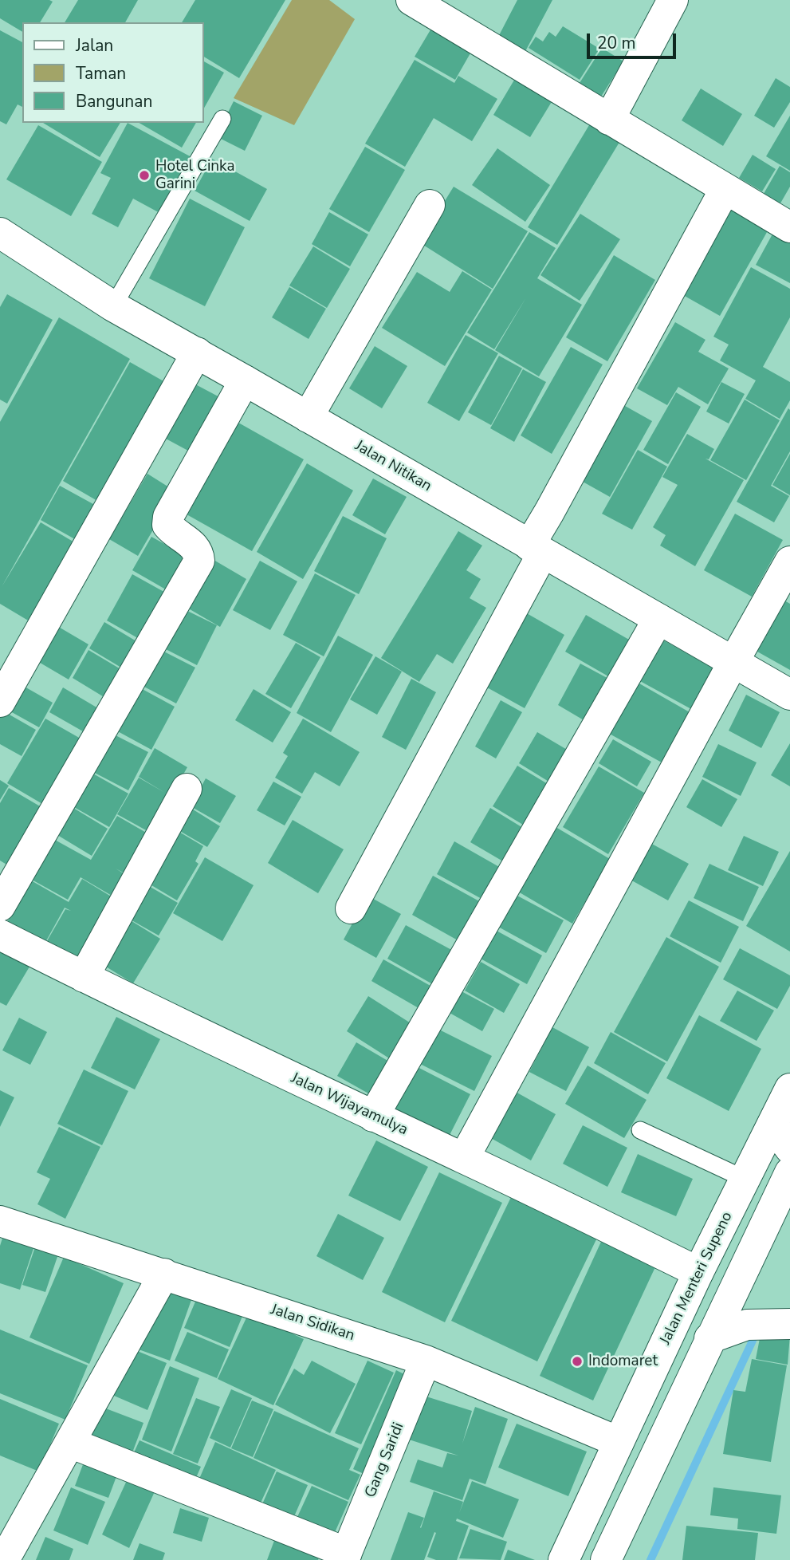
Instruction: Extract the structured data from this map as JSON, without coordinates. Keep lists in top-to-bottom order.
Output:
{
  "streets": {
    "street": [
      "Jalan Nitikan",
      "Jalan Wijayamulya",
      "Jalan Menteri Supeno",
      "Jalan Sidikan",
      "Gang Saridi"
    ]
  },
  "crossings": [
    ["Jalan Wijayamulya", "Jalan Menteri Supeno"],
    ["Jalan Menteri Supeno", "Jalan Sidikan"],
    ["Jalan Sidikan", "Gang Saridi"]
  ],
  "places": ["Hotel Cinka Garini", "Indomaret"],
  "legend": ["Jalan", "Taman", "Bangunan"],
  "scale_bar": "20 m"
}
